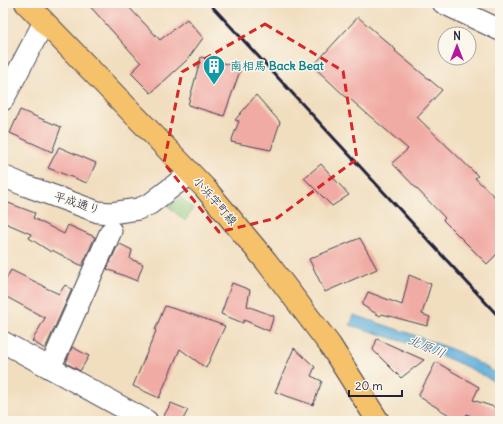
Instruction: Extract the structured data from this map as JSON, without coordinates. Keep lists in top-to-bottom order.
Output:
{
  "streets": {
    "main road": ["小浜字町線"],
    "street": ["平成通り"]
  },
  "crossings": [
    ["小浜字町線", "平成通り"]
  ],
  "water": ["北原川"],
  "places": {
    "building": ["南相馬 Back Beat"]
  },
  "scale_bar": "20 m",
  "north": "top"
}
